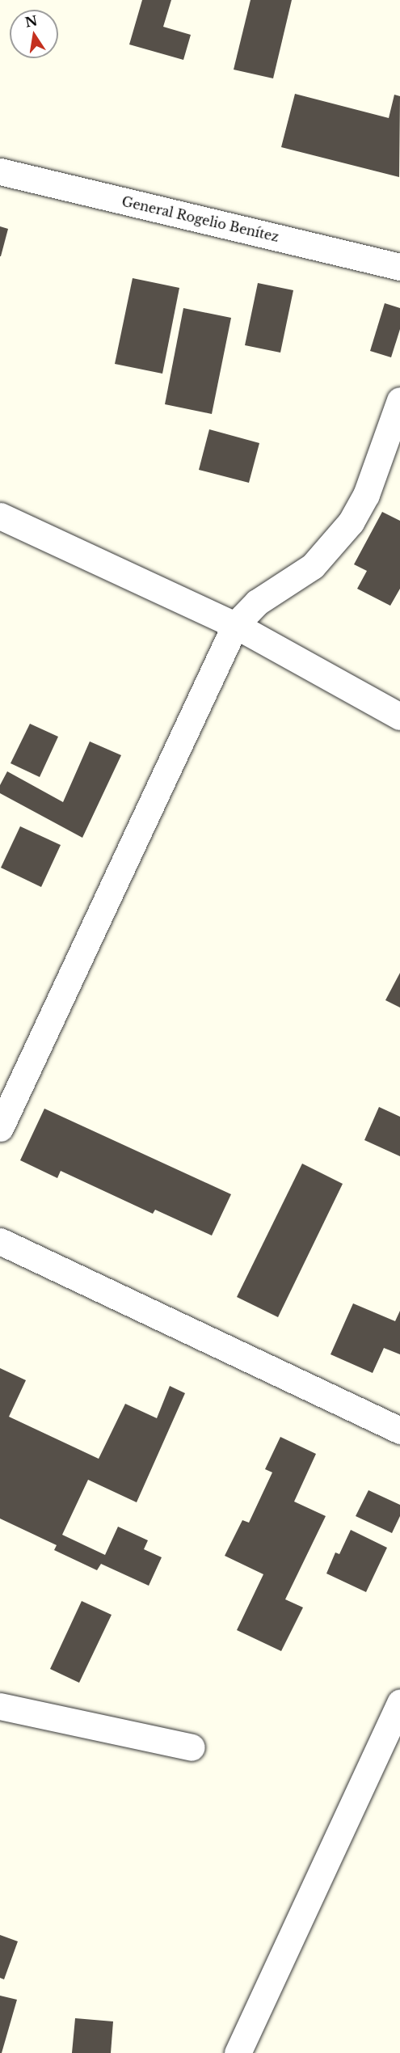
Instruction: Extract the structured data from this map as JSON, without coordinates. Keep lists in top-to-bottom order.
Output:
{
  "streets": {
    "street": ["General Rogelio Benítez"]
  },
  "north": "top"
}
